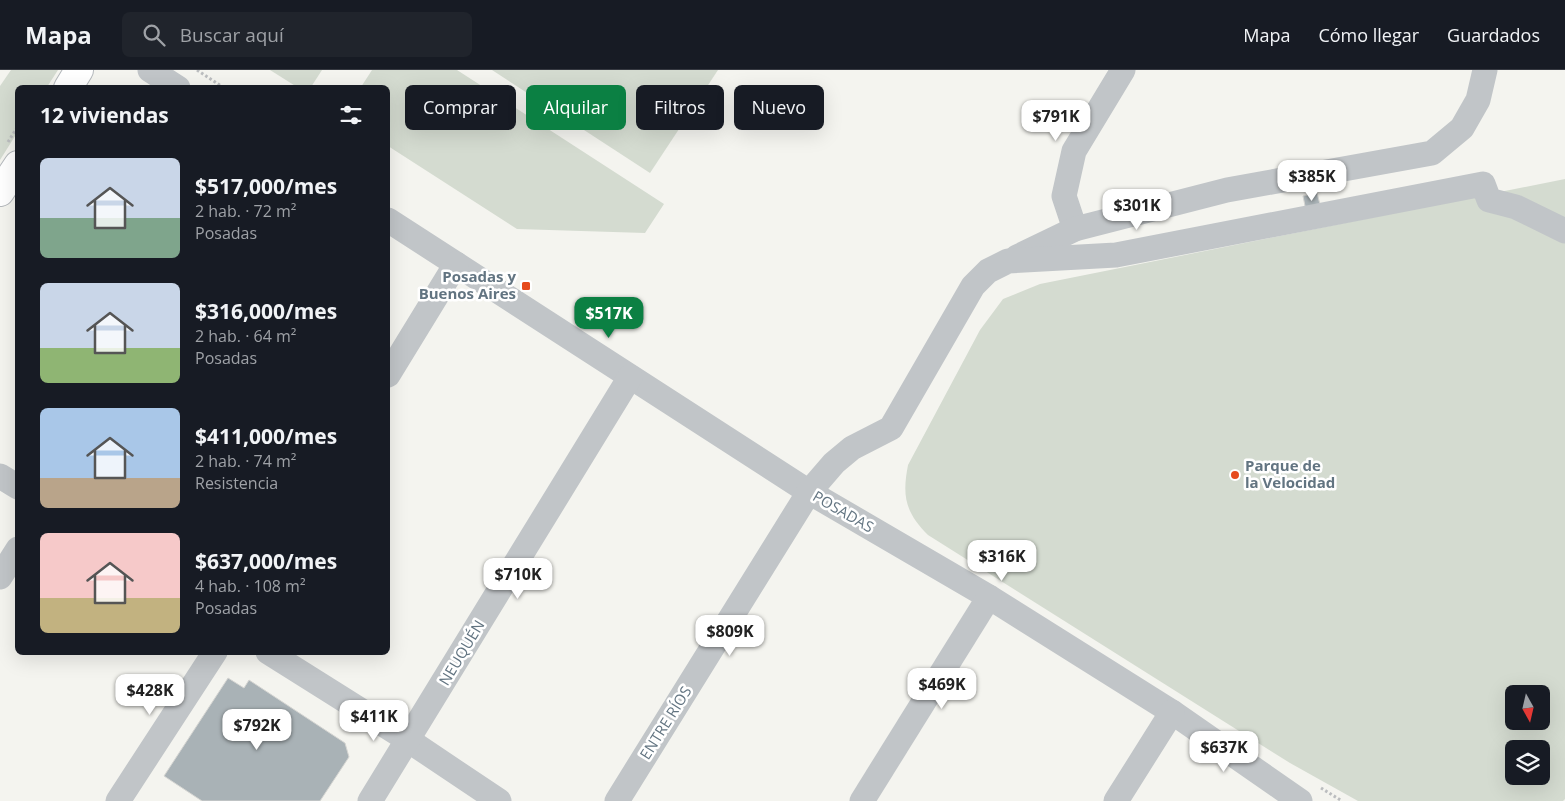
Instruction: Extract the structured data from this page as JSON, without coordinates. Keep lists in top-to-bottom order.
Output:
{
  "streets": {
    "street": ["POSADAS", "NEUQUÉN", "ENTRE RÍOS"]
  },
  "crossings": [
    ["POSADAS", "NEUQUÉN"],
    ["POSADAS", "ENTRE RÍOS"]
  ],
  "places": {
    "transit": ["Posadas y Buenos Aires"],
    "other": ["Parque de la Velocidad"]
  },
  "north": "bottom",
  "page": {
    "header": "Mapa",
    "search": "Buscar aquí",
    "nav": ["Mapa", "Cómo llegar", "Guardados"],
    "chip": [
      "Comprar",
      "Alquilar",
      "Filtros",
      "Nuevo"
    ],
    "heading": "12 viviendas",
    "price": [
      "$791K",
      "$385K",
      "$301K",
      "$517K",
      "$316K",
      "$710K",
      "$809K",
      "$469K",
      "$428K",
      "$411K",
      "$792K",
      "$637K"
    ],
    "list": [
      {
        "name": "$517,000/mes",
        "note": "2 hab. · 72 m² · Posadas"
      },
      {
        "name": "$316,000/mes",
        "note": "2 hab. · 64 m² · Posadas"
      },
      {
        "name": "$411,000/mes",
        "note": "2 hab. · 74 m² · Resistencia"
      },
      {
        "name": "$637,000/mes",
        "note": "4 hab. · 108 m² · Posadas"
      }
    ]
  }
}
